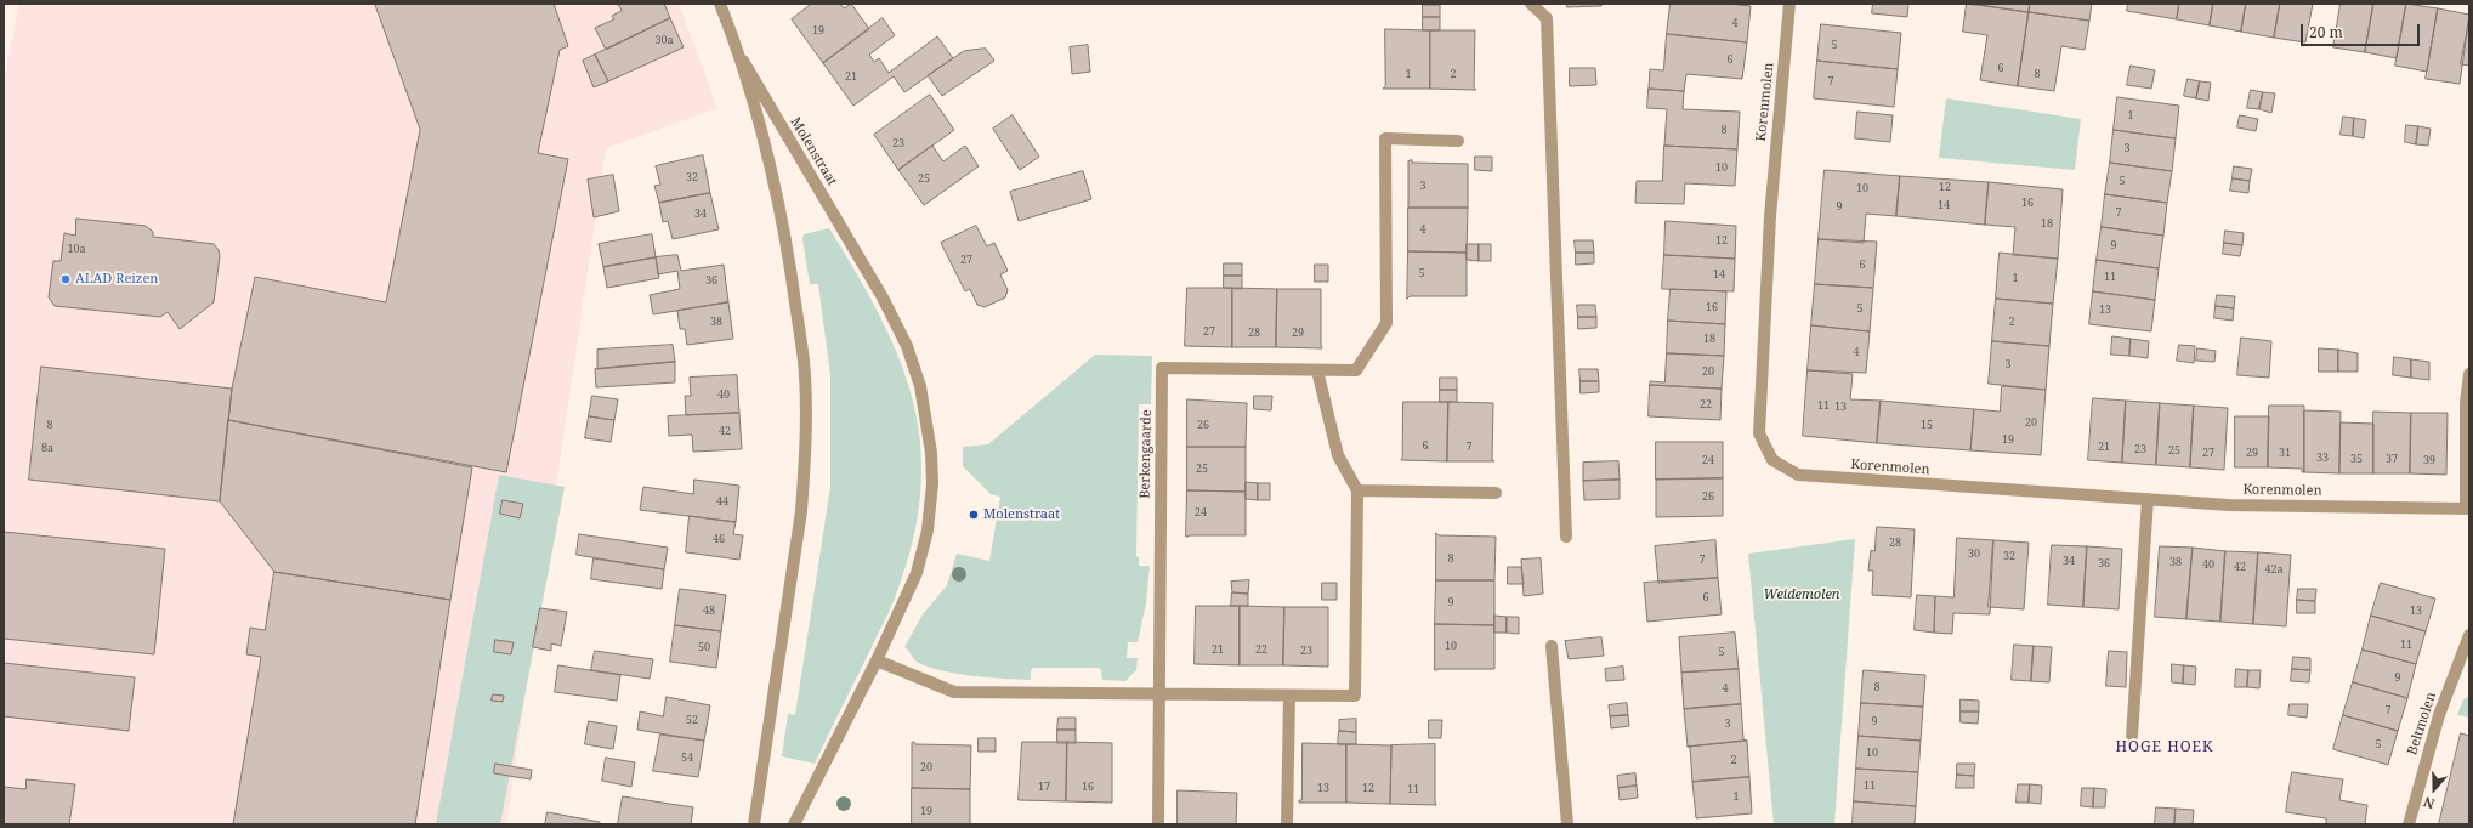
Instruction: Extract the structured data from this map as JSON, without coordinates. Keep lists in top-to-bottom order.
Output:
{
  "streets": {
    "street": [
      "Korenmolen",
      "Molenstraat",
      "Berkengaarde",
      "Beltmolen"
    ]
  },
  "districts": ["HOGE HOEK"],
  "parks": ["Weidemolen"],
  "places": ["ALAD Reizen", "Molenstraat"],
  "house_numbers": [
    "4",
    "19",
    "30a",
    "5",
    "6",
    "6",
    "1",
    "2",
    "8",
    "21",
    "7",
    "1",
    "8",
    "23",
    "3",
    "10",
    "32",
    "25",
    "5",
    "3",
    "12",
    "10",
    "16",
    "14",
    "9",
    "7",
    "34",
    "18",
    "4",
    "12",
    "9",
    "10a",
    "27",
    "6",
    "5",
    "14",
    "11",
    "1",
    "36",
    "16",
    "5",
    "13",
    "38",
    "2",
    "27",
    "28",
    "29",
    "18",
    "4",
    "3",
    "20",
    "40",
    "22",
    "11",
    "13",
    "20",
    "8",
    "26",
    "15",
    "42",
    "19",
    "6",
    "7",
    "21",
    "8a",
    "23",
    "25",
    "27",
    "29",
    "31",
    "33",
    "35",
    "37",
    "24",
    "39",
    "25",
    "26",
    "44",
    "24",
    "46",
    "28",
    "30",
    "32",
    "8",
    "7",
    "34",
    "38",
    "36",
    "40",
    "42",
    "42a",
    "6",
    "9",
    "48",
    "13",
    "11",
    "10",
    "50",
    "21",
    "22",
    "23",
    "5",
    "9",
    "8",
    "4",
    "7",
    "52",
    "9",
    "3",
    "5",
    "10",
    "54",
    "2",
    "20",
    "11",
    "17",
    "16",
    "13",
    "12",
    "11",
    "1",
    "19"
  ],
  "scale_bar": "20 m",
  "north": "bottom"
}
